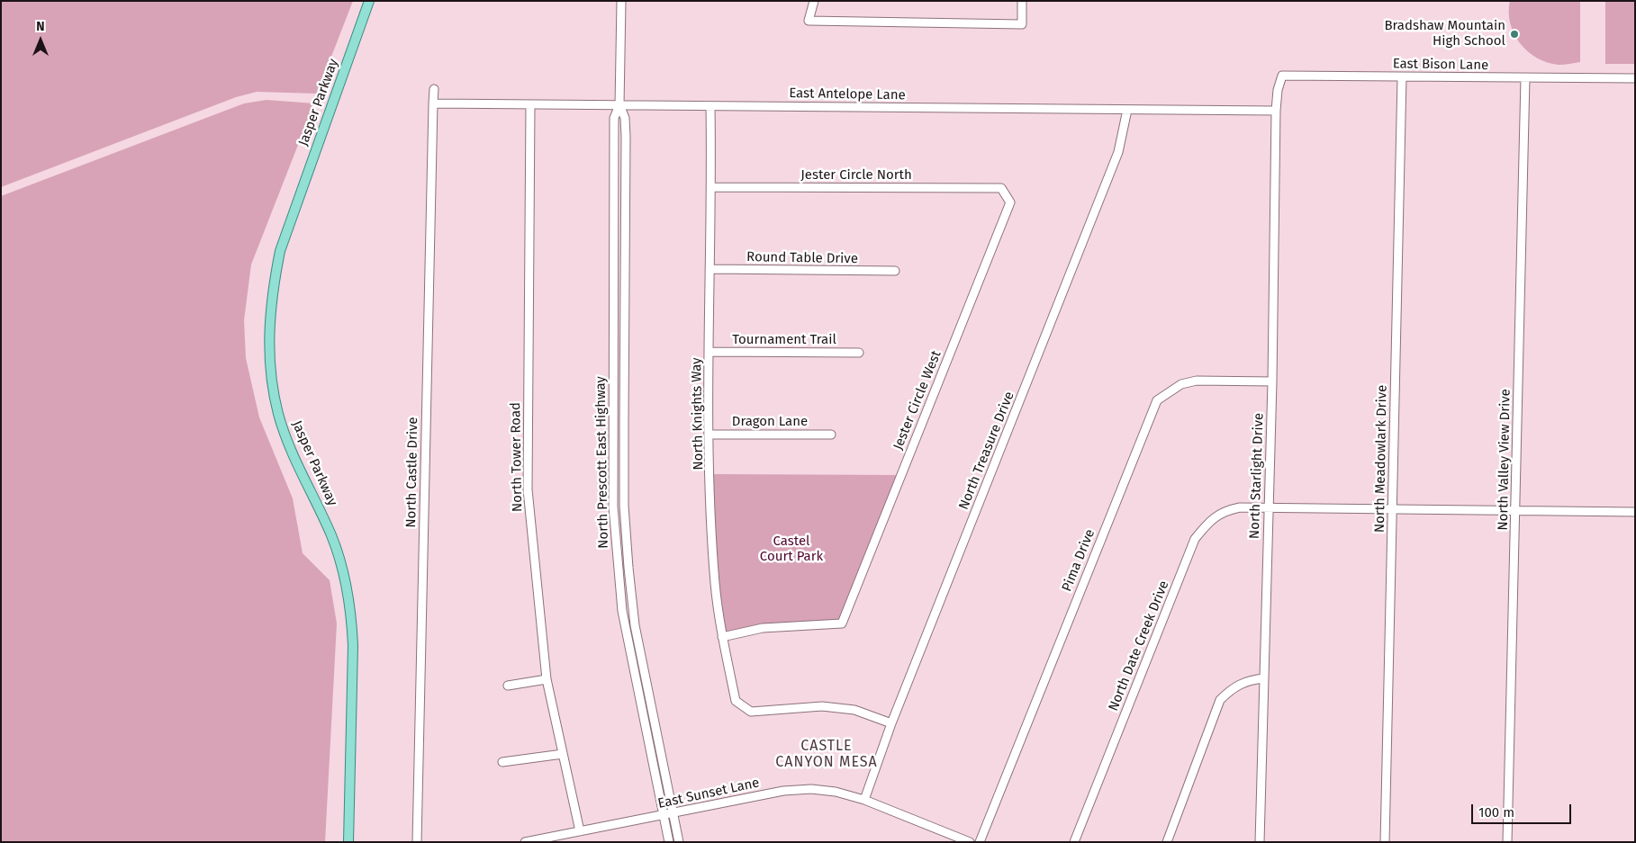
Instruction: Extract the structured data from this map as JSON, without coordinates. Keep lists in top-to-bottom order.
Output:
{
  "streets": {
    "main road": ["Jasper Parkway"],
    "street": [
      "East Bison Lane",
      "East Antelope Lane",
      "Jester Circle North",
      "Round Table Drive",
      "Tournament Trail",
      "Jester Circle West",
      "North Knights Way",
      "Dragon Lane",
      "North Treasure Drive",
      "North Tower Road",
      "North Meadowlark Drive",
      "North Valley View Drive",
      "North Prescott East Highway",
      "North Castle Drive",
      "North Starlight Drive",
      "Pima Drive",
      "North Date Creek Drive",
      "East Sunset Lane"
    ]
  },
  "crossings": [
    ["East Bison Lane", "East Antelope Lane"],
    ["East Bison Lane", "North Meadowlark Drive"],
    ["East Bison Lane", "North Valley View Drive"],
    ["East Bison Lane", "North Starlight Drive"],
    ["East Antelope Lane", "North Knights Way"],
    ["East Antelope Lane", "North Treasure Drive"],
    ["East Antelope Lane", "North Tower Road"],
    ["East Antelope Lane", "North Prescott East Highway"],
    ["East Antelope Lane", "North Castle Drive"],
    ["East Antelope Lane", "North Starlight Drive"],
    ["Jester Circle North", "Jester Circle West"],
    ["Jester Circle North", "North Knights Way"],
    ["Round Table Drive", "North Knights Way"],
    ["Tournament Trail", "North Knights Way"],
    ["Jester Circle West", "North Knights Way"],
    ["North Knights Way", "Dragon Lane"],
    ["North Knights Way", "North Treasure Drive"],
    ["North Treasure Drive", "East Sunset Lane"],
    ["North Tower Road", "East Sunset Lane"],
    ["North Meadowlark Drive", "North Date Creek Drive"],
    ["North Valley View Drive", "North Date Creek Drive"],
    ["North Prescott East Highway", "East Sunset Lane"],
    ["North Starlight Drive", "Pima Drive"],
    ["North Starlight Drive", "North Date Creek Drive"]
  ],
  "districts": ["CASTLE CANYON MESA"],
  "parks": ["Castel Court Park"],
  "places": ["Bradshaw Mountain High School"],
  "scale_bar": "100 m",
  "north": "top"
}
